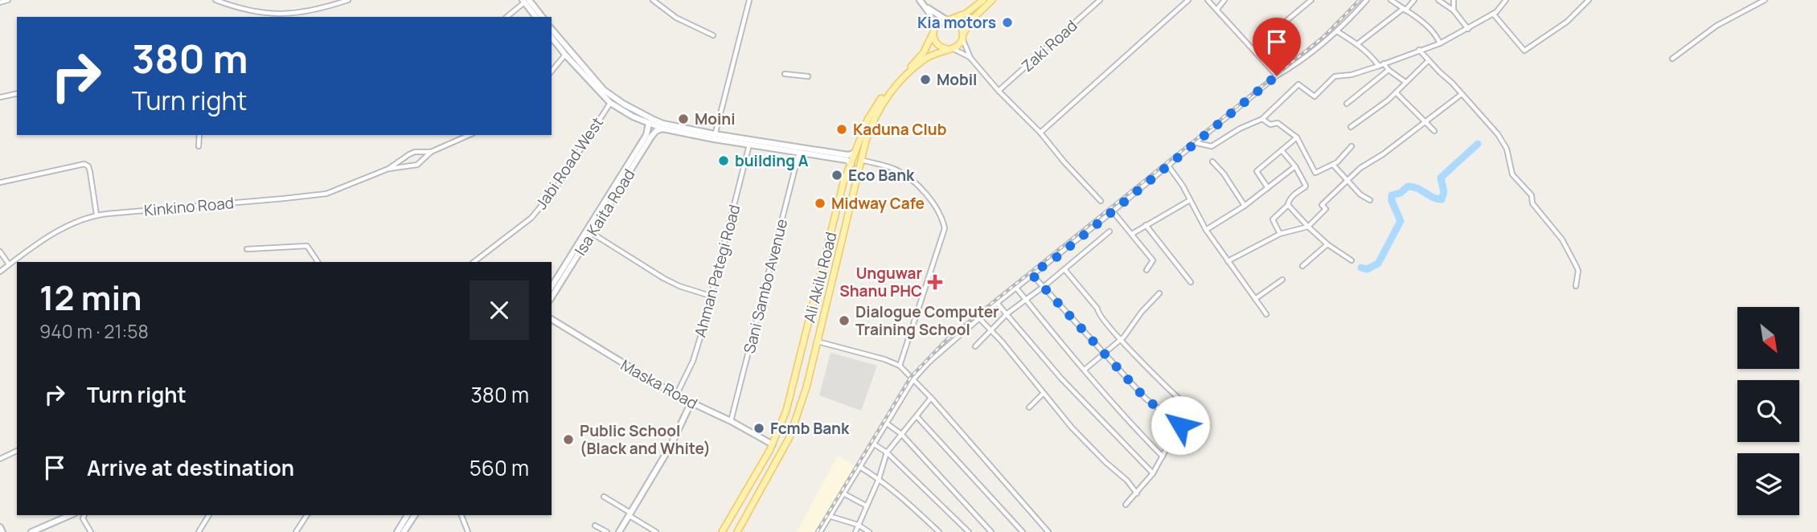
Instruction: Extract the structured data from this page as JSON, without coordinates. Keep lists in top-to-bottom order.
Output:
{
  "streets": {
    "main road": ["Isa Kaita Road", "Ali Akilu Road", "Maska Road"],
    "street": [
      "Zaki Road",
      "Jabi Road West",
      "Kinkino Road",
      "Ahman Pategi Road",
      "Sani Sambo Avenue"
    ]
  },
  "crossings": [
    ["Ahman Pategi Road", "Maska Road"],
    ["Ali Akilu Road", "Maska Road"],
    ["Sani Sambo Avenue", "Maska Road"]
  ],
  "places": {
    "other": [
      "Kia motors",
      "Mobil",
      "Moini",
      "Kaduna Club",
      "building A",
      "Eco Bank",
      "Midway Cafe",
      "Dialogue Computer Training School",
      "Fcmb Bank",
      "Public School (Black and White)"
    ],
    "health": ["Unguwar Shanu PHC"]
  },
  "north": "bottom right",
  "page": {
    "turn": ["380 m", "Turn right"],
    "heading": ["12 min", "940 m · 21:58"],
    "list": [
      {
        "name": "Turn right",
        "value": "380 m"
      },
      {
        "name": "Arrive at destination",
        "value": "560 m"
      }
    ]
  }
}
